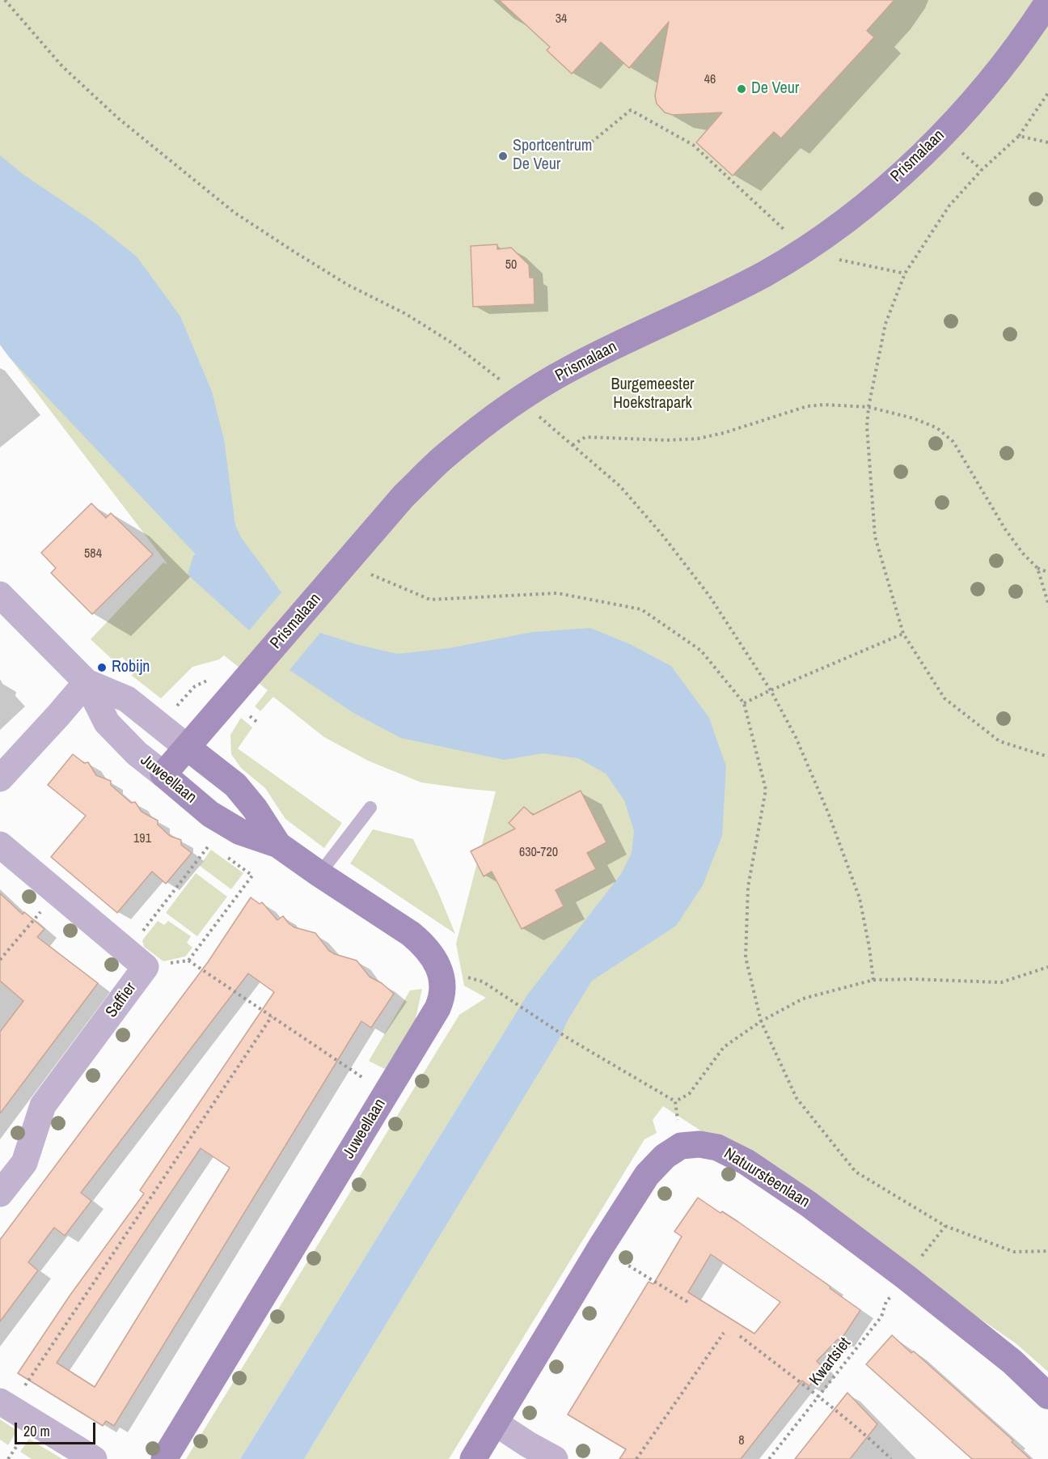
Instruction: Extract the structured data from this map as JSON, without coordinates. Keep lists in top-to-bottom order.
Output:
{
  "streets": {
    "street": [
      "Prismalaan",
      "Juweellaan",
      "Saffier",
      "Natuursteenlaan"
    ],
    "path": ["Kwartsiet"]
  },
  "crossings": [
    ["Prismalaan", "Juweellaan"],
    ["Natuursteenlaan", "Kwartsiet"]
  ],
  "parks": ["Burgemeester Hoekstrapark"],
  "places": ["De Veur", "Sportcentrum De Veur", "Robijn"],
  "house_numbers": [
    "34",
    "46",
    "50",
    "584",
    "191",
    "630-720",
    "8"
  ],
  "scale_bar": "20 m"
}
